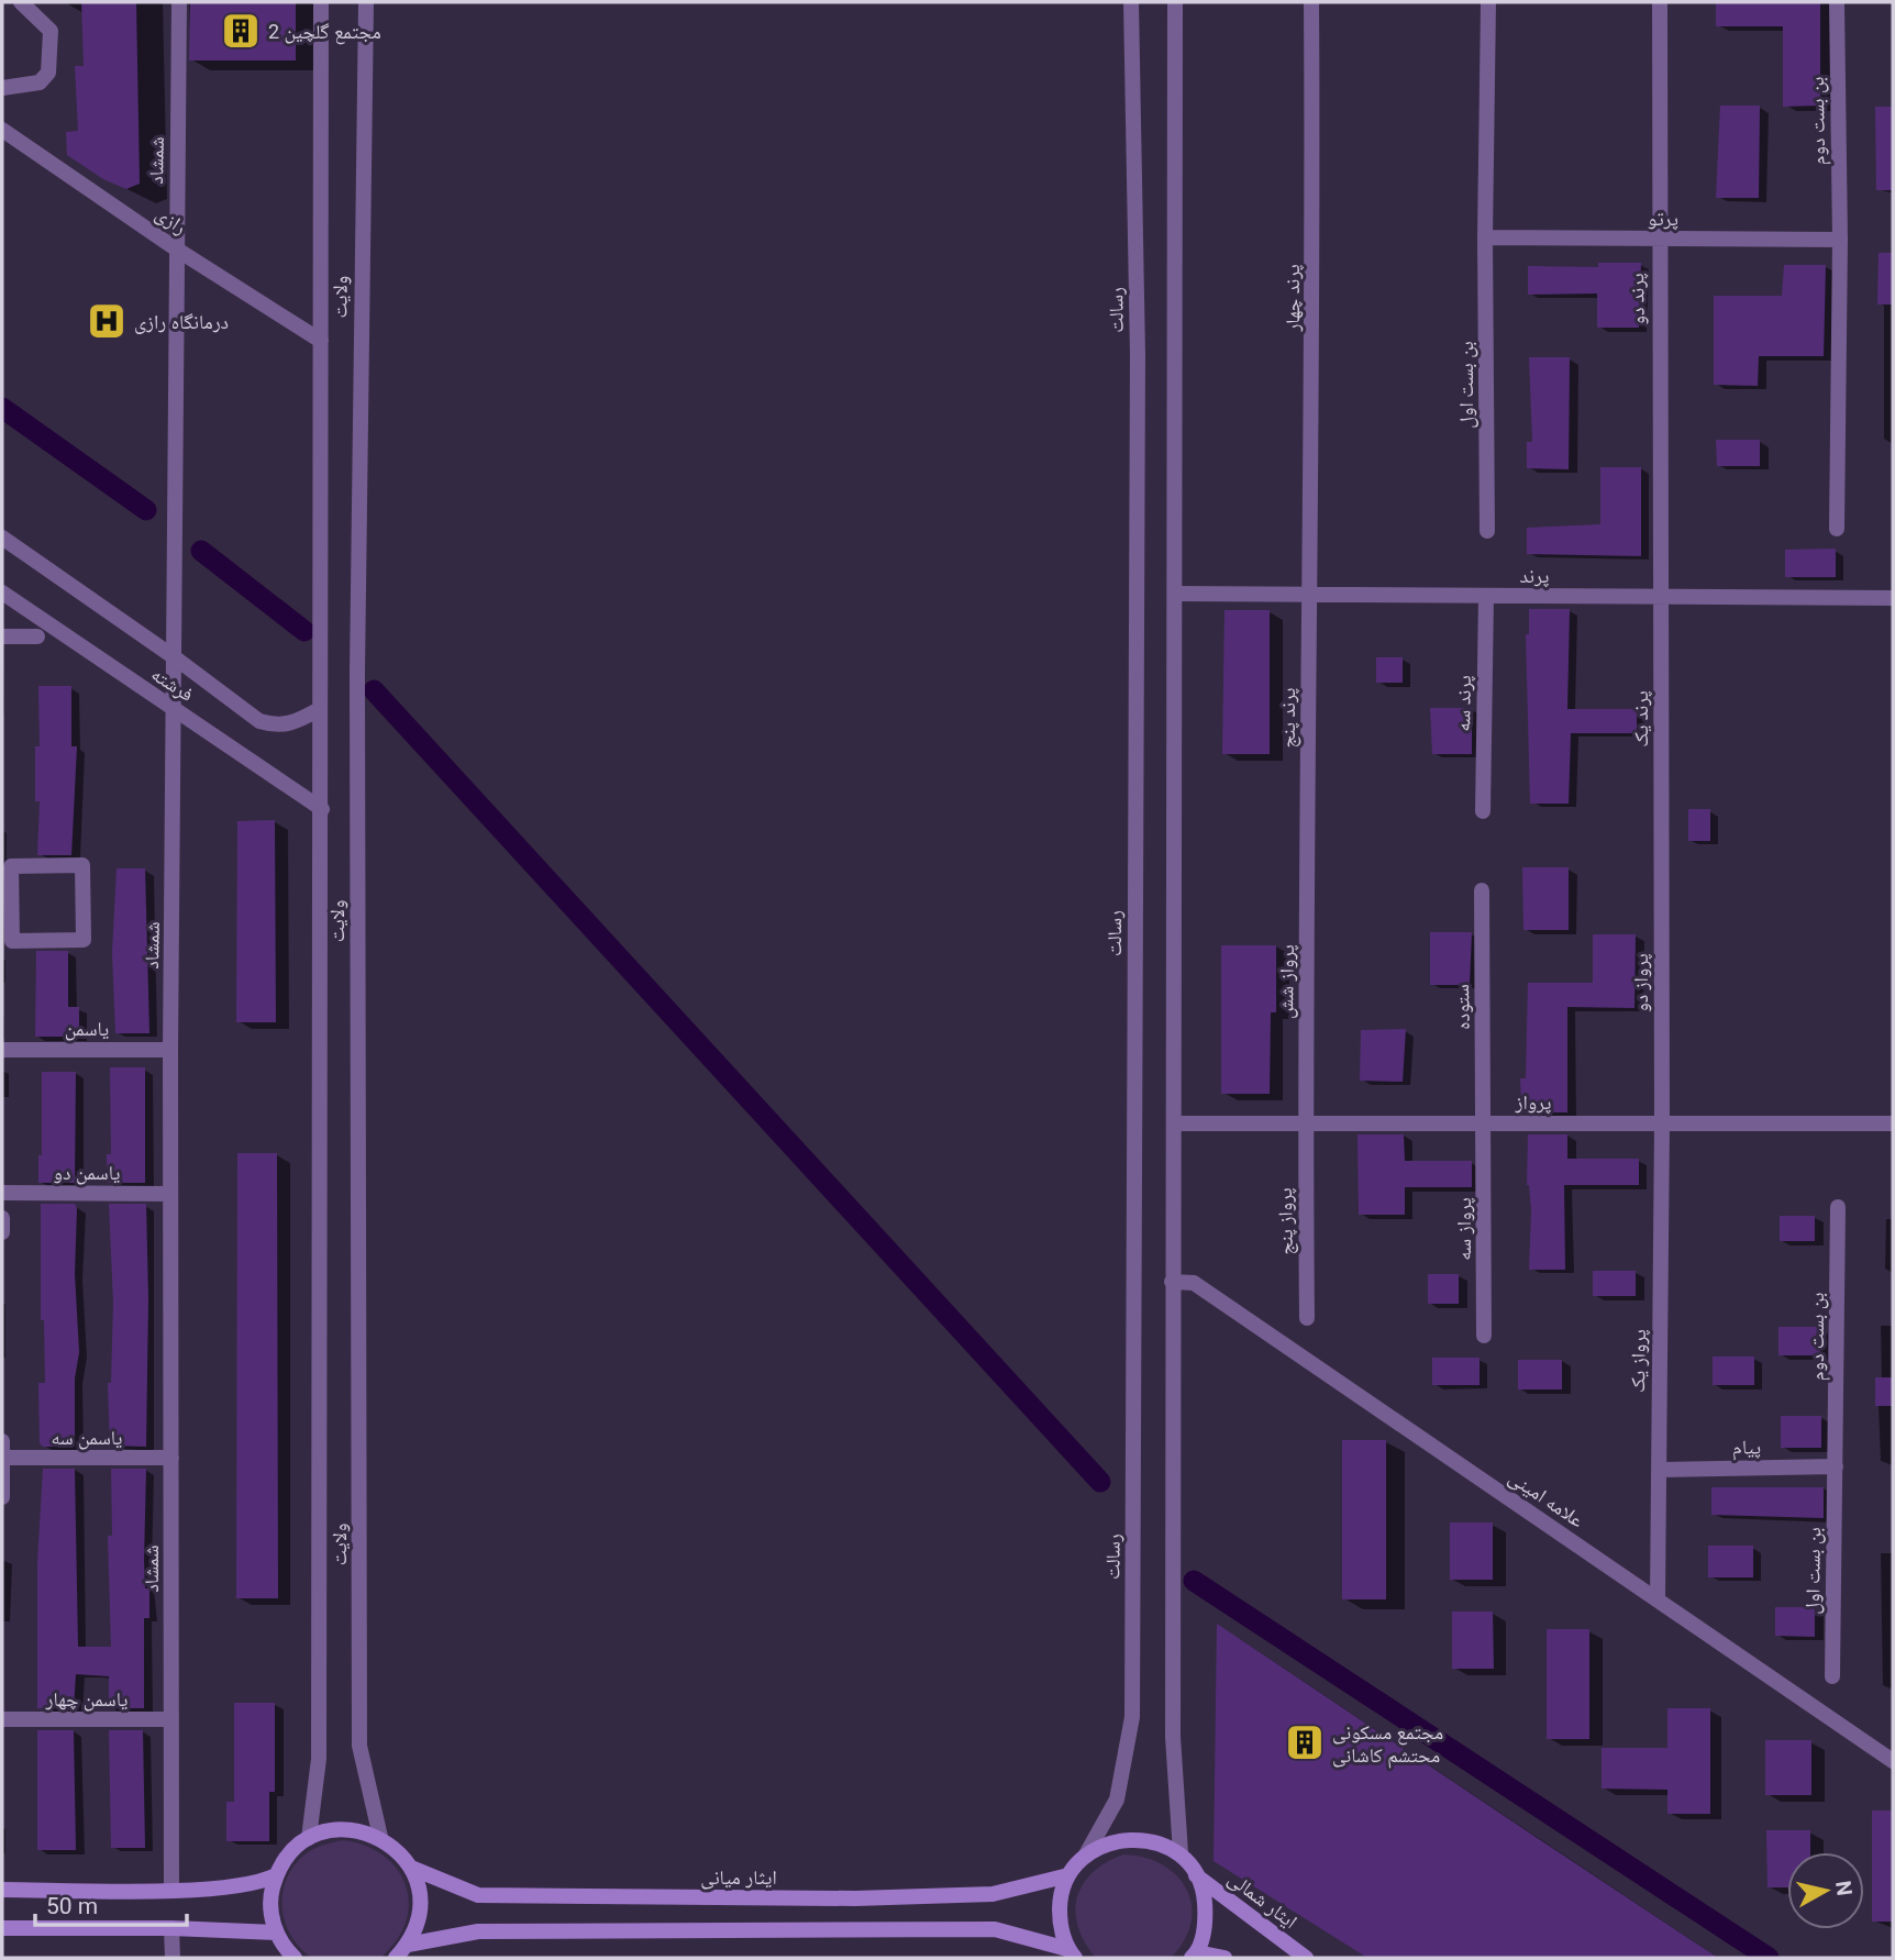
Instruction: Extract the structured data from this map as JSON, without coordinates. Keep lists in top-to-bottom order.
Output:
{
  "streets": {
    "main road": ["ایثار میانی", "ایثار شمالی"],
    "street": [
      "بن بست دوم",
      "شمشاد",
      "پرتو",
      "رازی",
      "ولایت",
      "پرند چهار",
      "پرند دو",
      "رسالت",
      "بن بست اول",
      "پرند",
      "فرشته",
      "پرند سه",
      "پرند پنج",
      "پرند یک",
      "پرواز شش",
      "پرواز دو",
      "ستوده",
      "یاسمن",
      "پرواز",
      "یاسمن دو",
      "پرواز پنج",
      "پرواز سه",
      "پرواز یک",
      "یاسمن سه",
      "پیام",
      "علامه امینی",
      "یاسمن چهار"
    ]
  },
  "crossings": [
    ["بن بست دوم", "پرتو"],
    ["بن بست دوم", "بن بست اول"],
    ["بن بست دوم", "پیام"],
    ["شمشاد", "رازی"],
    ["شمشاد", "فرشته"],
    ["شمشاد", "یاسمن"],
    ["شمشاد", "یاسمن دو"],
    ["شمشاد", "یاسمن سه"],
    ["شمشاد", "یاسمن چهار"],
    ["پرتو", "پرند دو"],
    ["پرتو", "بن بست اول"],
    ["رازی", "ولایت"],
    ["ولایت", "فرشته"],
    ["پرند چهار", "پرند"],
    ["پرند چهار", "پرند پنج"],
    ["پرند دو", "پرند"],
    ["پرند دو", "پرند یک"],
    ["بن بست اول", "پیام"],
    ["پرند", "پرند سه"],
    ["پرند", "پرند پنج"],
    ["پرند", "پرند یک"],
    ["پرند پنج", "پرواز شش"],
    ["پرند یک", "پرواز دو"],
    ["پرواز شش", "پرواز"],
    ["پرواز شش", "پرواز پنج"],
    ["پرواز دو", "پرواز"],
    ["پرواز دو", "پرواز یک"],
    ["ستوده", "پرواز"],
    ["ستوده", "پرواز سه"],
    ["پرواز", "پرواز پنج"],
    ["پرواز", "پرواز سه"],
    ["پرواز", "پرواز یک"],
    ["پرواز یک", "پیام"],
    ["پرواز یک", "علامه امینی"]
  ],
  "places": {
    "building": ["مجتمع گلچین 2", "مجتمع مسکونی محتشم کاشانی"],
    "hospital": ["درمانگاه رازی"]
  },
  "scale_bar": "50 m",
  "north": "right"
}
